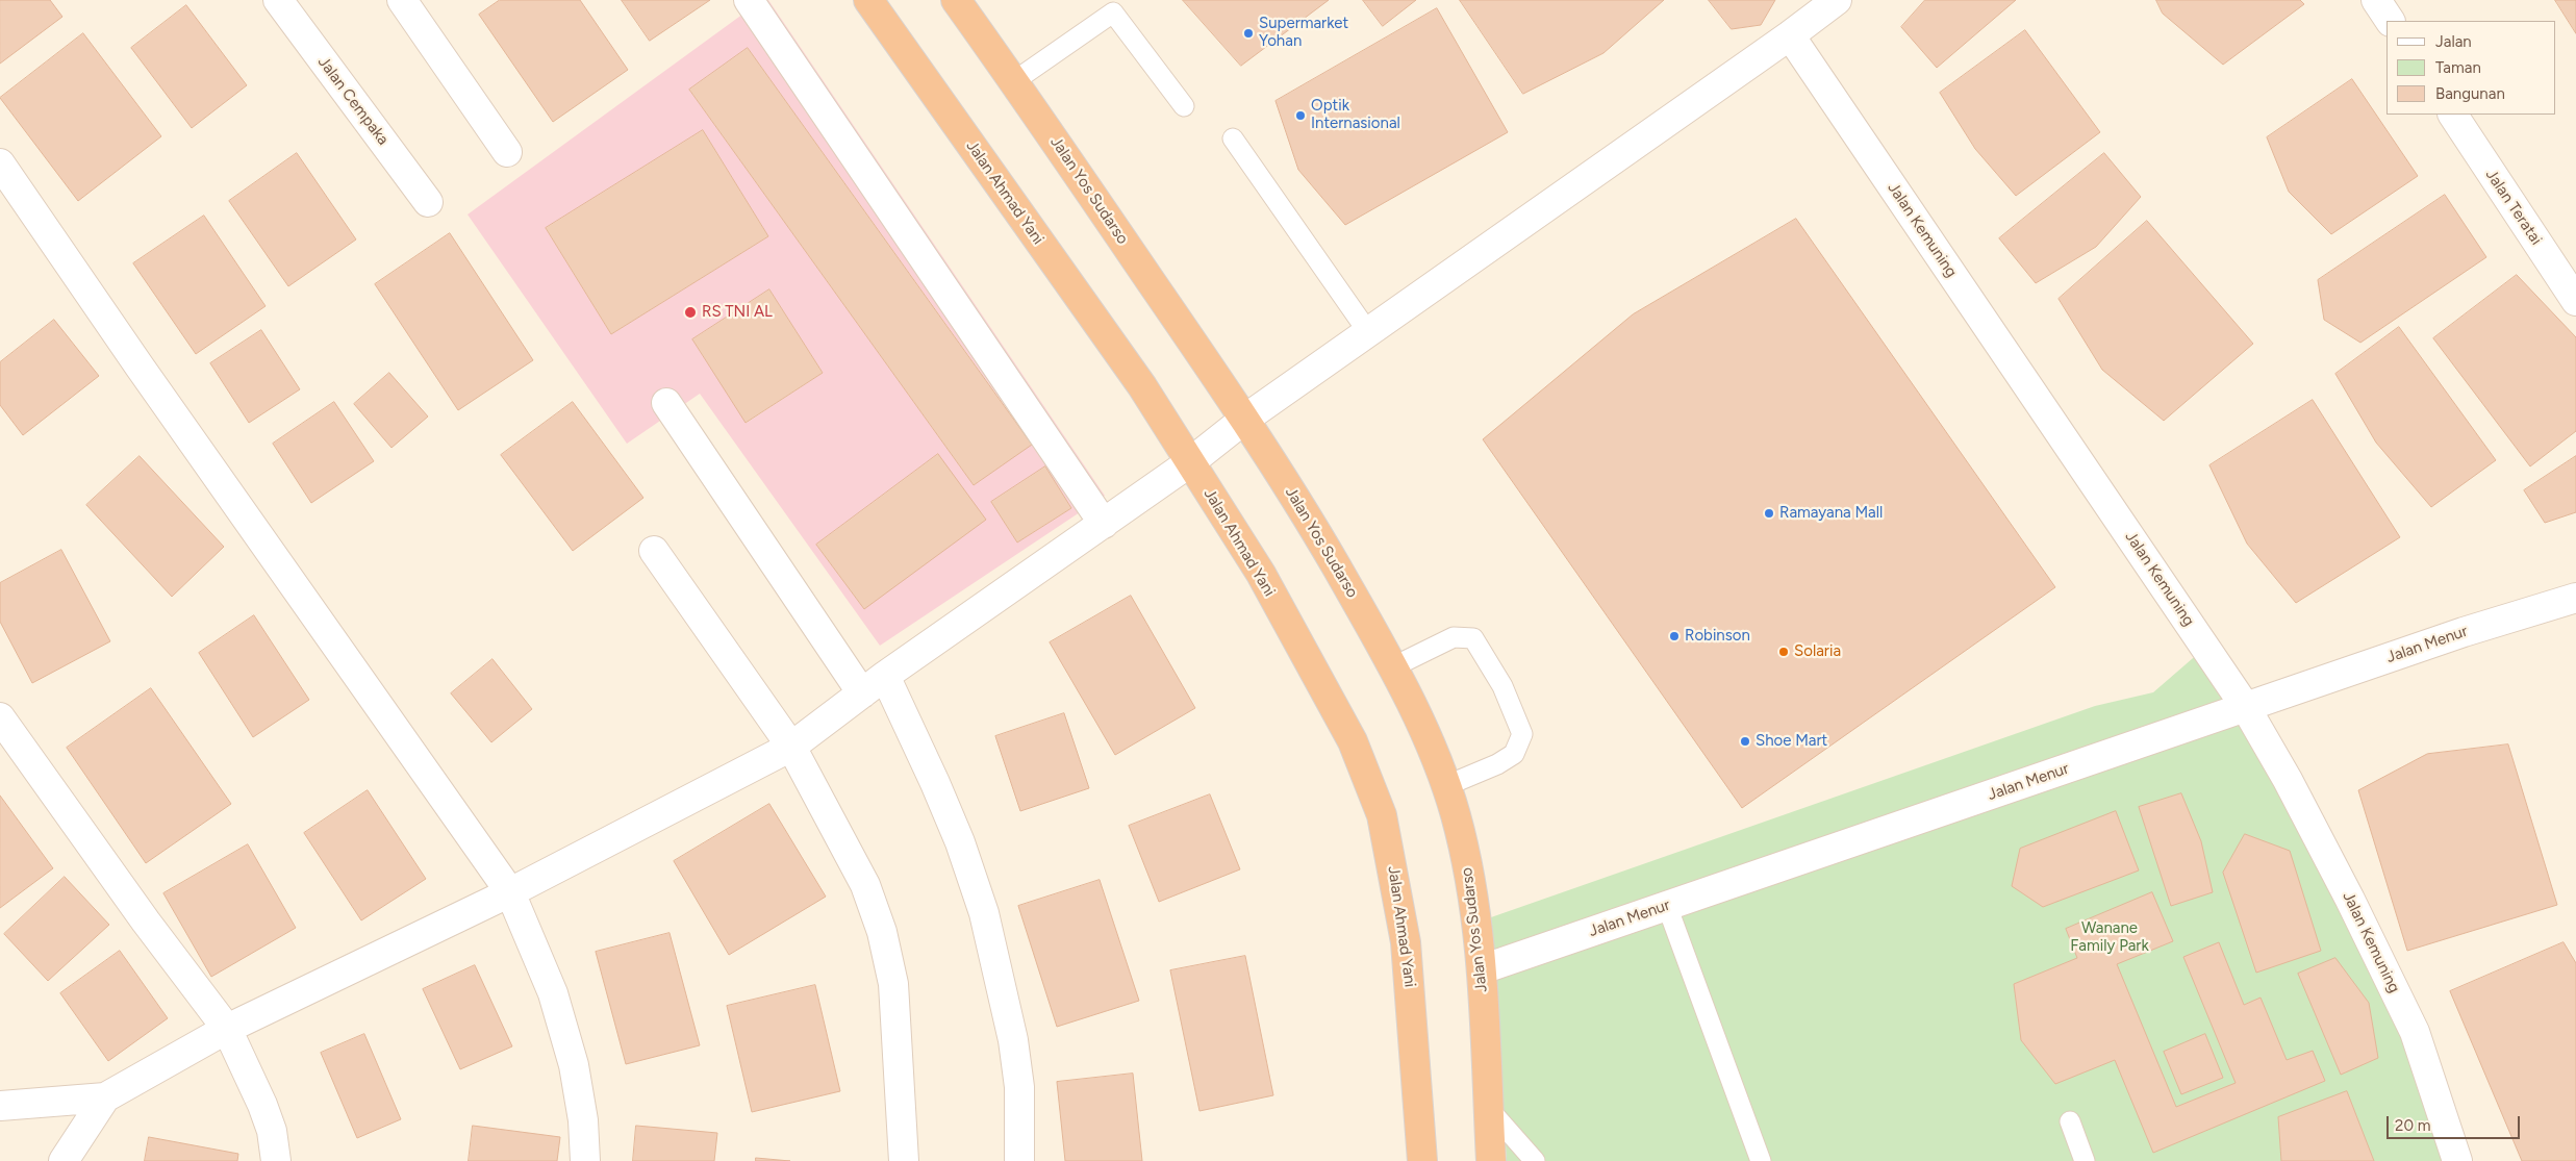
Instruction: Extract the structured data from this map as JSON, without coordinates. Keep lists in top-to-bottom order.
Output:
{
  "streets": {
    "highway": ["Jalan Yos Sudarso", "Jalan Ahmad Yani"],
    "street": [
      "Jalan Cempaka",
      "Jalan Teratai",
      "Jalan Kemuning",
      "Jalan Menur"
    ]
  },
  "crossings": [
    ["Jalan Yos Sudarso", "Jalan Menur"],
    ["Jalan Kemuning", "Jalan Menur"]
  ],
  "parks": ["Wanane Family Park"],
  "places": [
    "Supermarket Yohan",
    "Optik Internasional",
    "RS TNI AL",
    "Ramayana Mall",
    "Robinson",
    "Solaria",
    "Shoe Mart"
  ],
  "legend": ["Jalan", "Taman", "Bangunan"],
  "scale_bar": "20 m"
}
